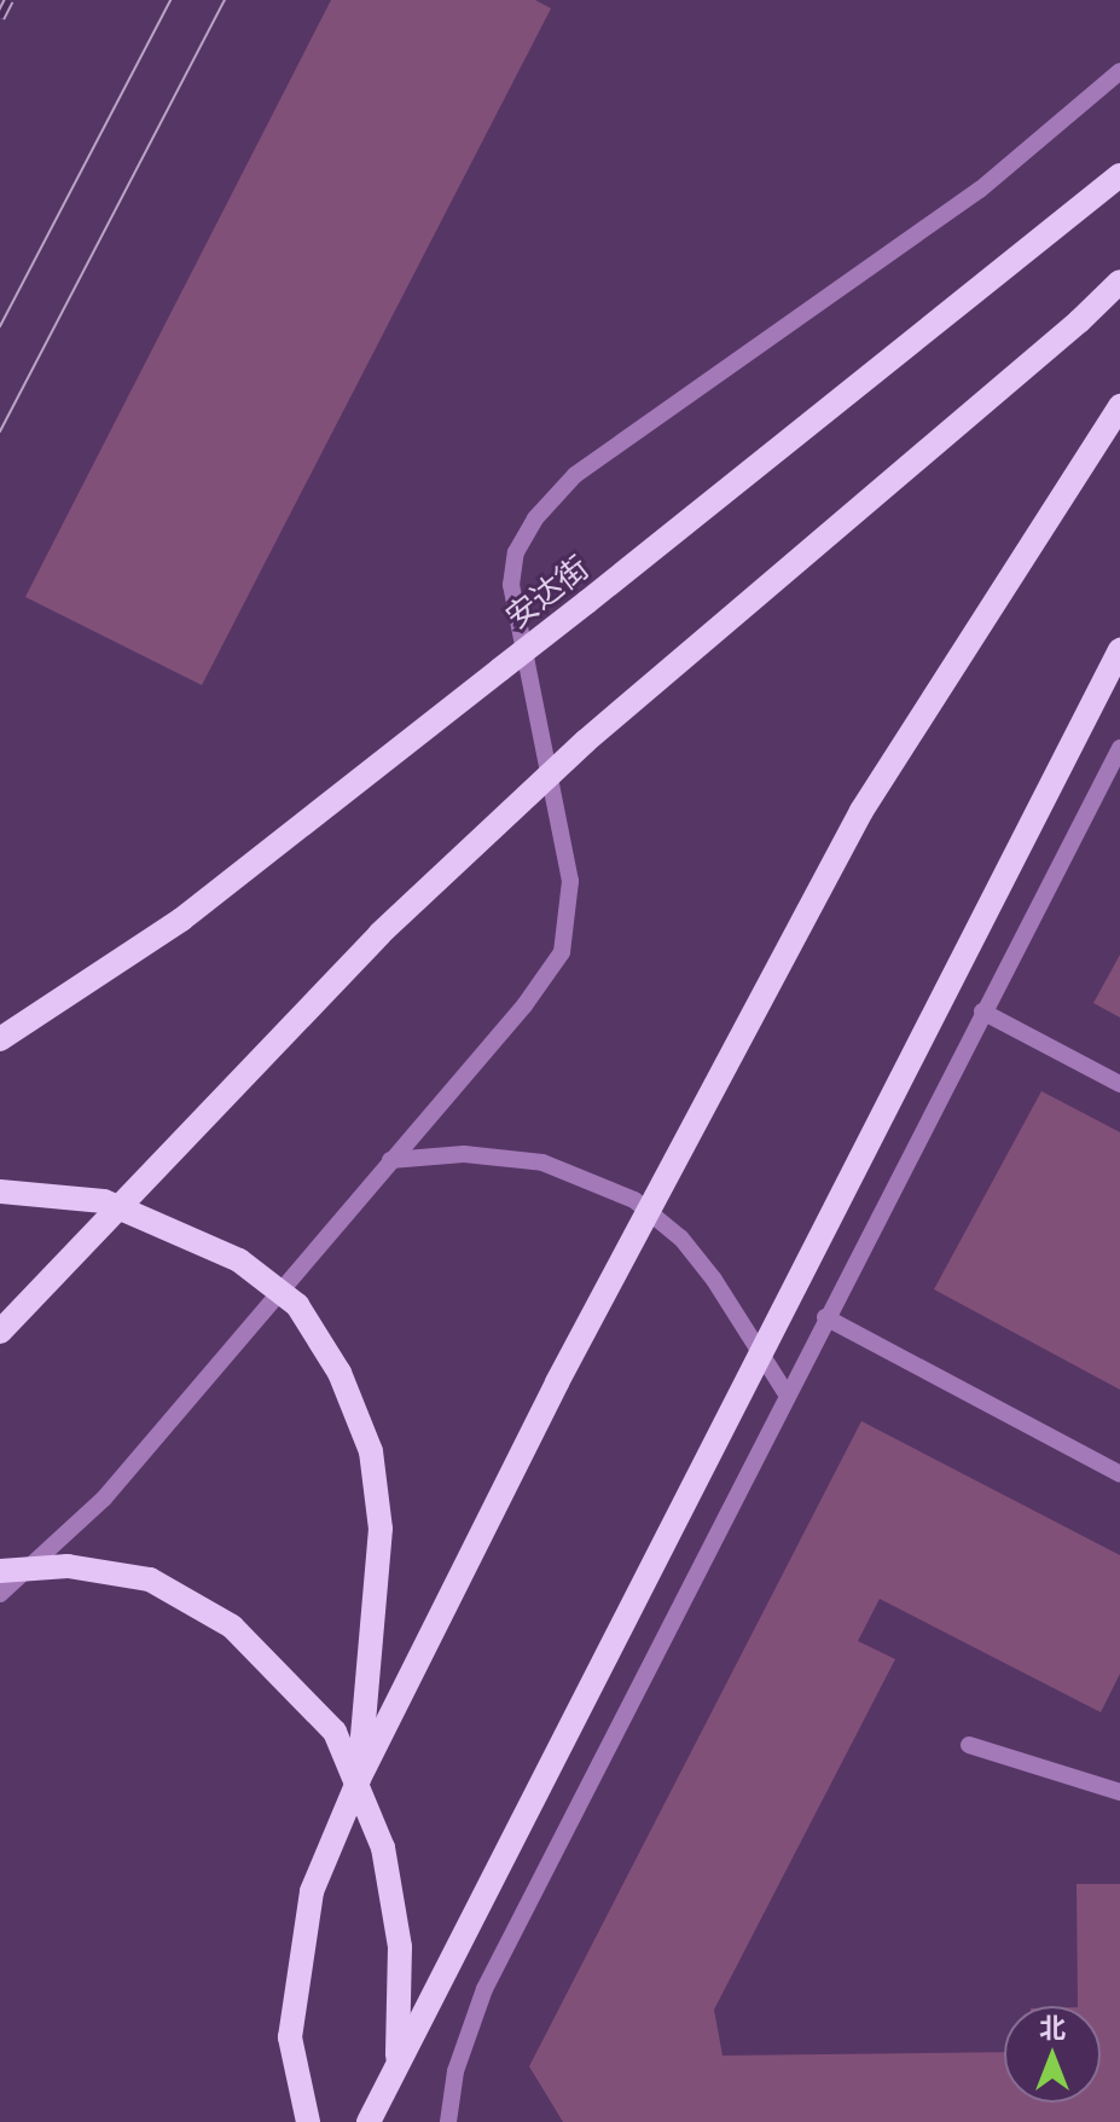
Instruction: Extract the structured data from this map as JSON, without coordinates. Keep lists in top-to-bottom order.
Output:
{
  "streets": {
    "main road": ["安达街"]
  },
  "north": "top"
}
